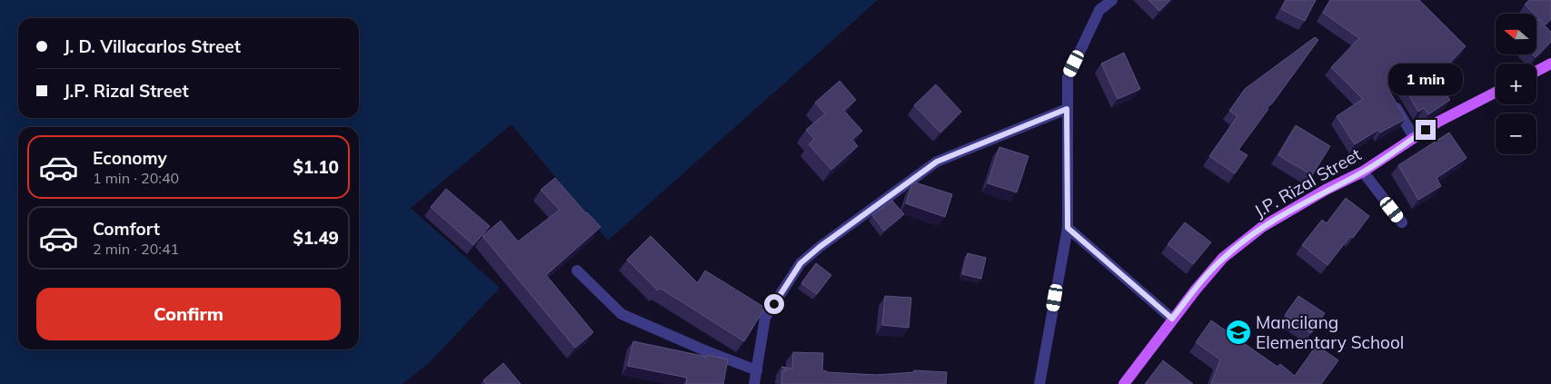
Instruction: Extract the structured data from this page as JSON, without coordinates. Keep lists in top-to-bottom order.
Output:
{
  "streets": {
    "main road": ["J.P. Rizal Street"]
  },
  "places": {
    "school or university": ["Mancilang Elementary School"]
  },
  "north": "left",
  "page": {
    "map_buttons": ["+", "−"],
    "banner": ["J. D. Villacarlos Street", "J.P. Rizal Street"],
    "bubble": "1 min",
    "list": [
      {
        "name": "Economy",
        "note": "1 min · 20:40",
        "value": "$1.10"
      },
      {
        "name": "Comfort",
        "note": "2 min · 20:41",
        "value": "$1.49"
      }
    ],
    "buttons": "Confirm"
  }
}
